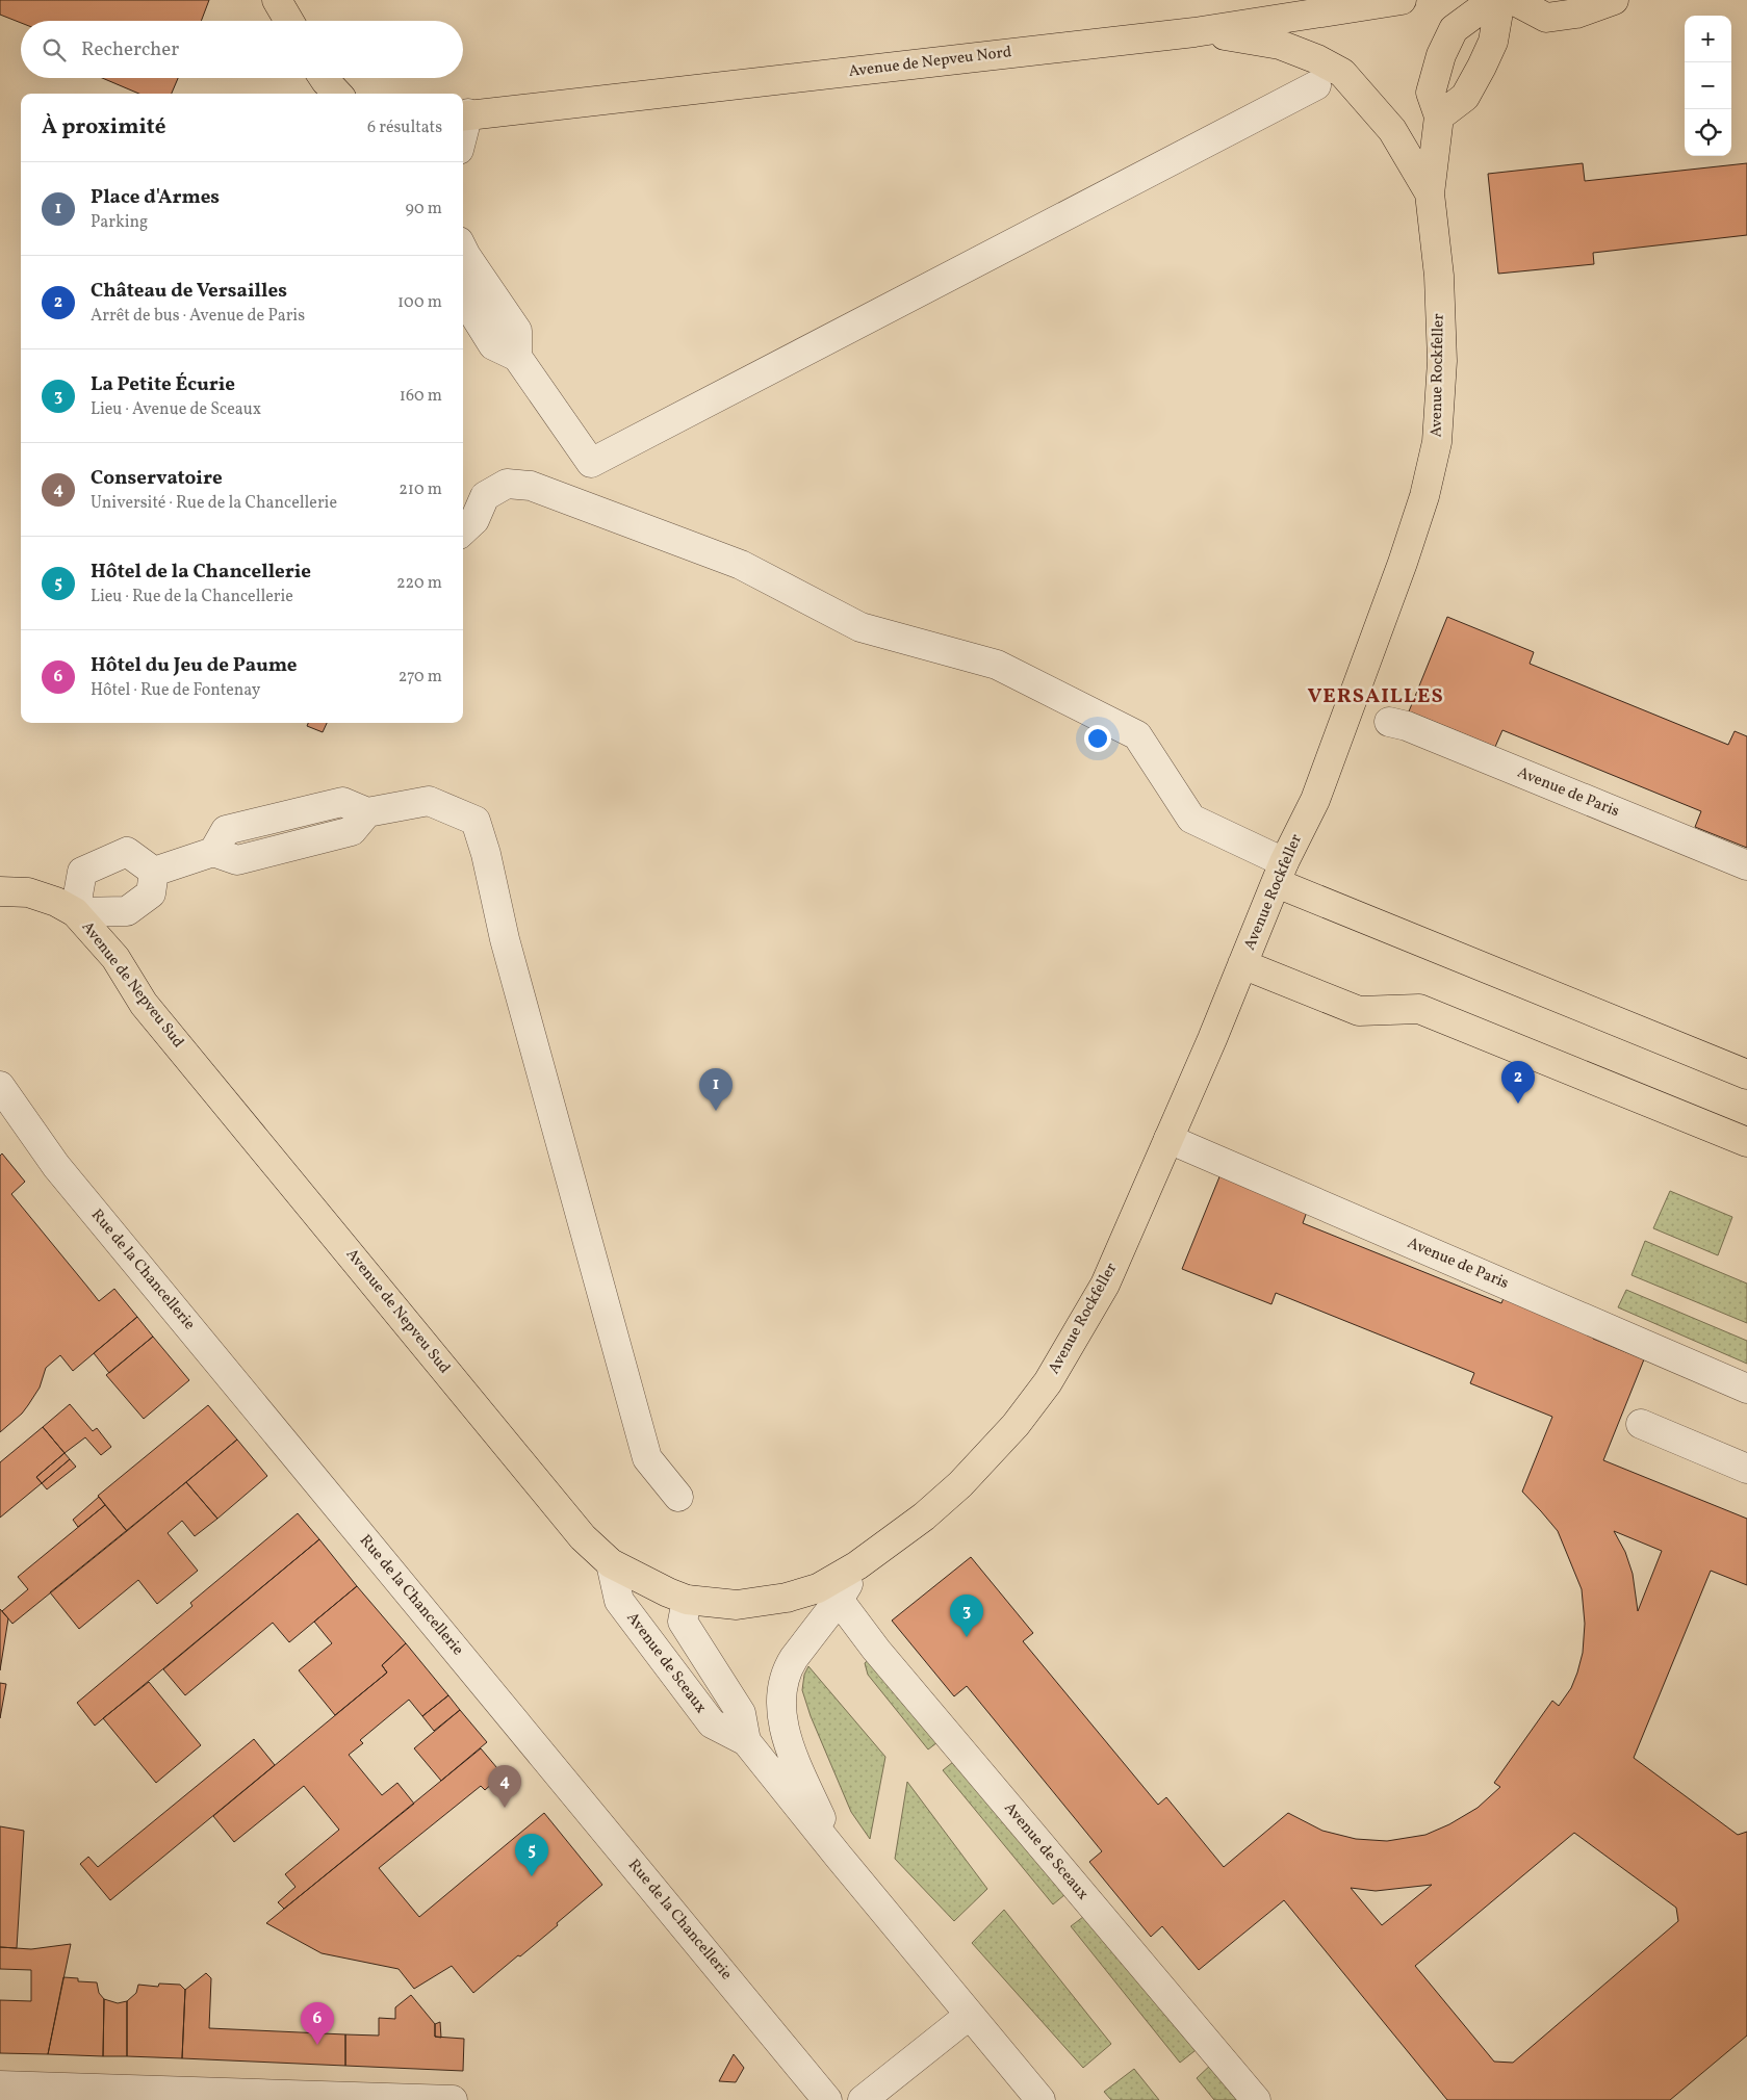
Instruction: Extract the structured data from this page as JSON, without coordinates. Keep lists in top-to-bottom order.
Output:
{
  "streets": {
    "main road": ["Avenue de Nepveu Nord", "Avenue Rockfeller", "Avenue de Nepveu Sud"],
    "street": ["Avenue de Paris", "Rue de la Chancellerie", "Avenue de Sceaux"]
  },
  "crossings": [
    ["Avenue Rockfeller", "Avenue de Paris"],
    ["Avenue Rockfeller", "Avenue de Nepveu Sud"],
    ["Avenue Rockfeller", "Avenue de Sceaux"],
    ["Avenue de Nepveu Sud", "Avenue de Sceaux"]
  ],
  "districts": ["VERSAILLES"],
  "page": {
    "map_buttons": ["+", "−"],
    "search": "Rechercher",
    "heading": ["À proximité", "6 résultats"],
    "list": [
      {
        "mark": "1",
        "name": "Place d'Armes",
        "note": "Parking",
        "value": "90 m"
      },
      {
        "mark": "2",
        "name": "Château de Versailles",
        "note": "Arrêt de bus · Avenue de Paris",
        "value": "100 m"
      },
      {
        "mark": "3",
        "name": "La Petite Écurie",
        "note": "Lieu · Avenue de Sceaux",
        "value": "160 m"
      },
      {
        "mark": "4",
        "name": "Conservatoire",
        "note": "Université · Rue de la Chancellerie",
        "value": "210 m"
      },
      {
        "mark": "5",
        "name": "Hôtel de la Chancellerie",
        "note": "Lieu · Rue de la Chancellerie",
        "value": "220 m"
      },
      {
        "mark": "6",
        "name": "Hôtel du Jeu de Paume",
        "note": "Hôtel · Rue de Fontenay",
        "value": "270 m"
      }
    ],
    "pins": [
      "2",
      "1",
      "3",
      "4",
      "5",
      "6"
    ]
  }
}
